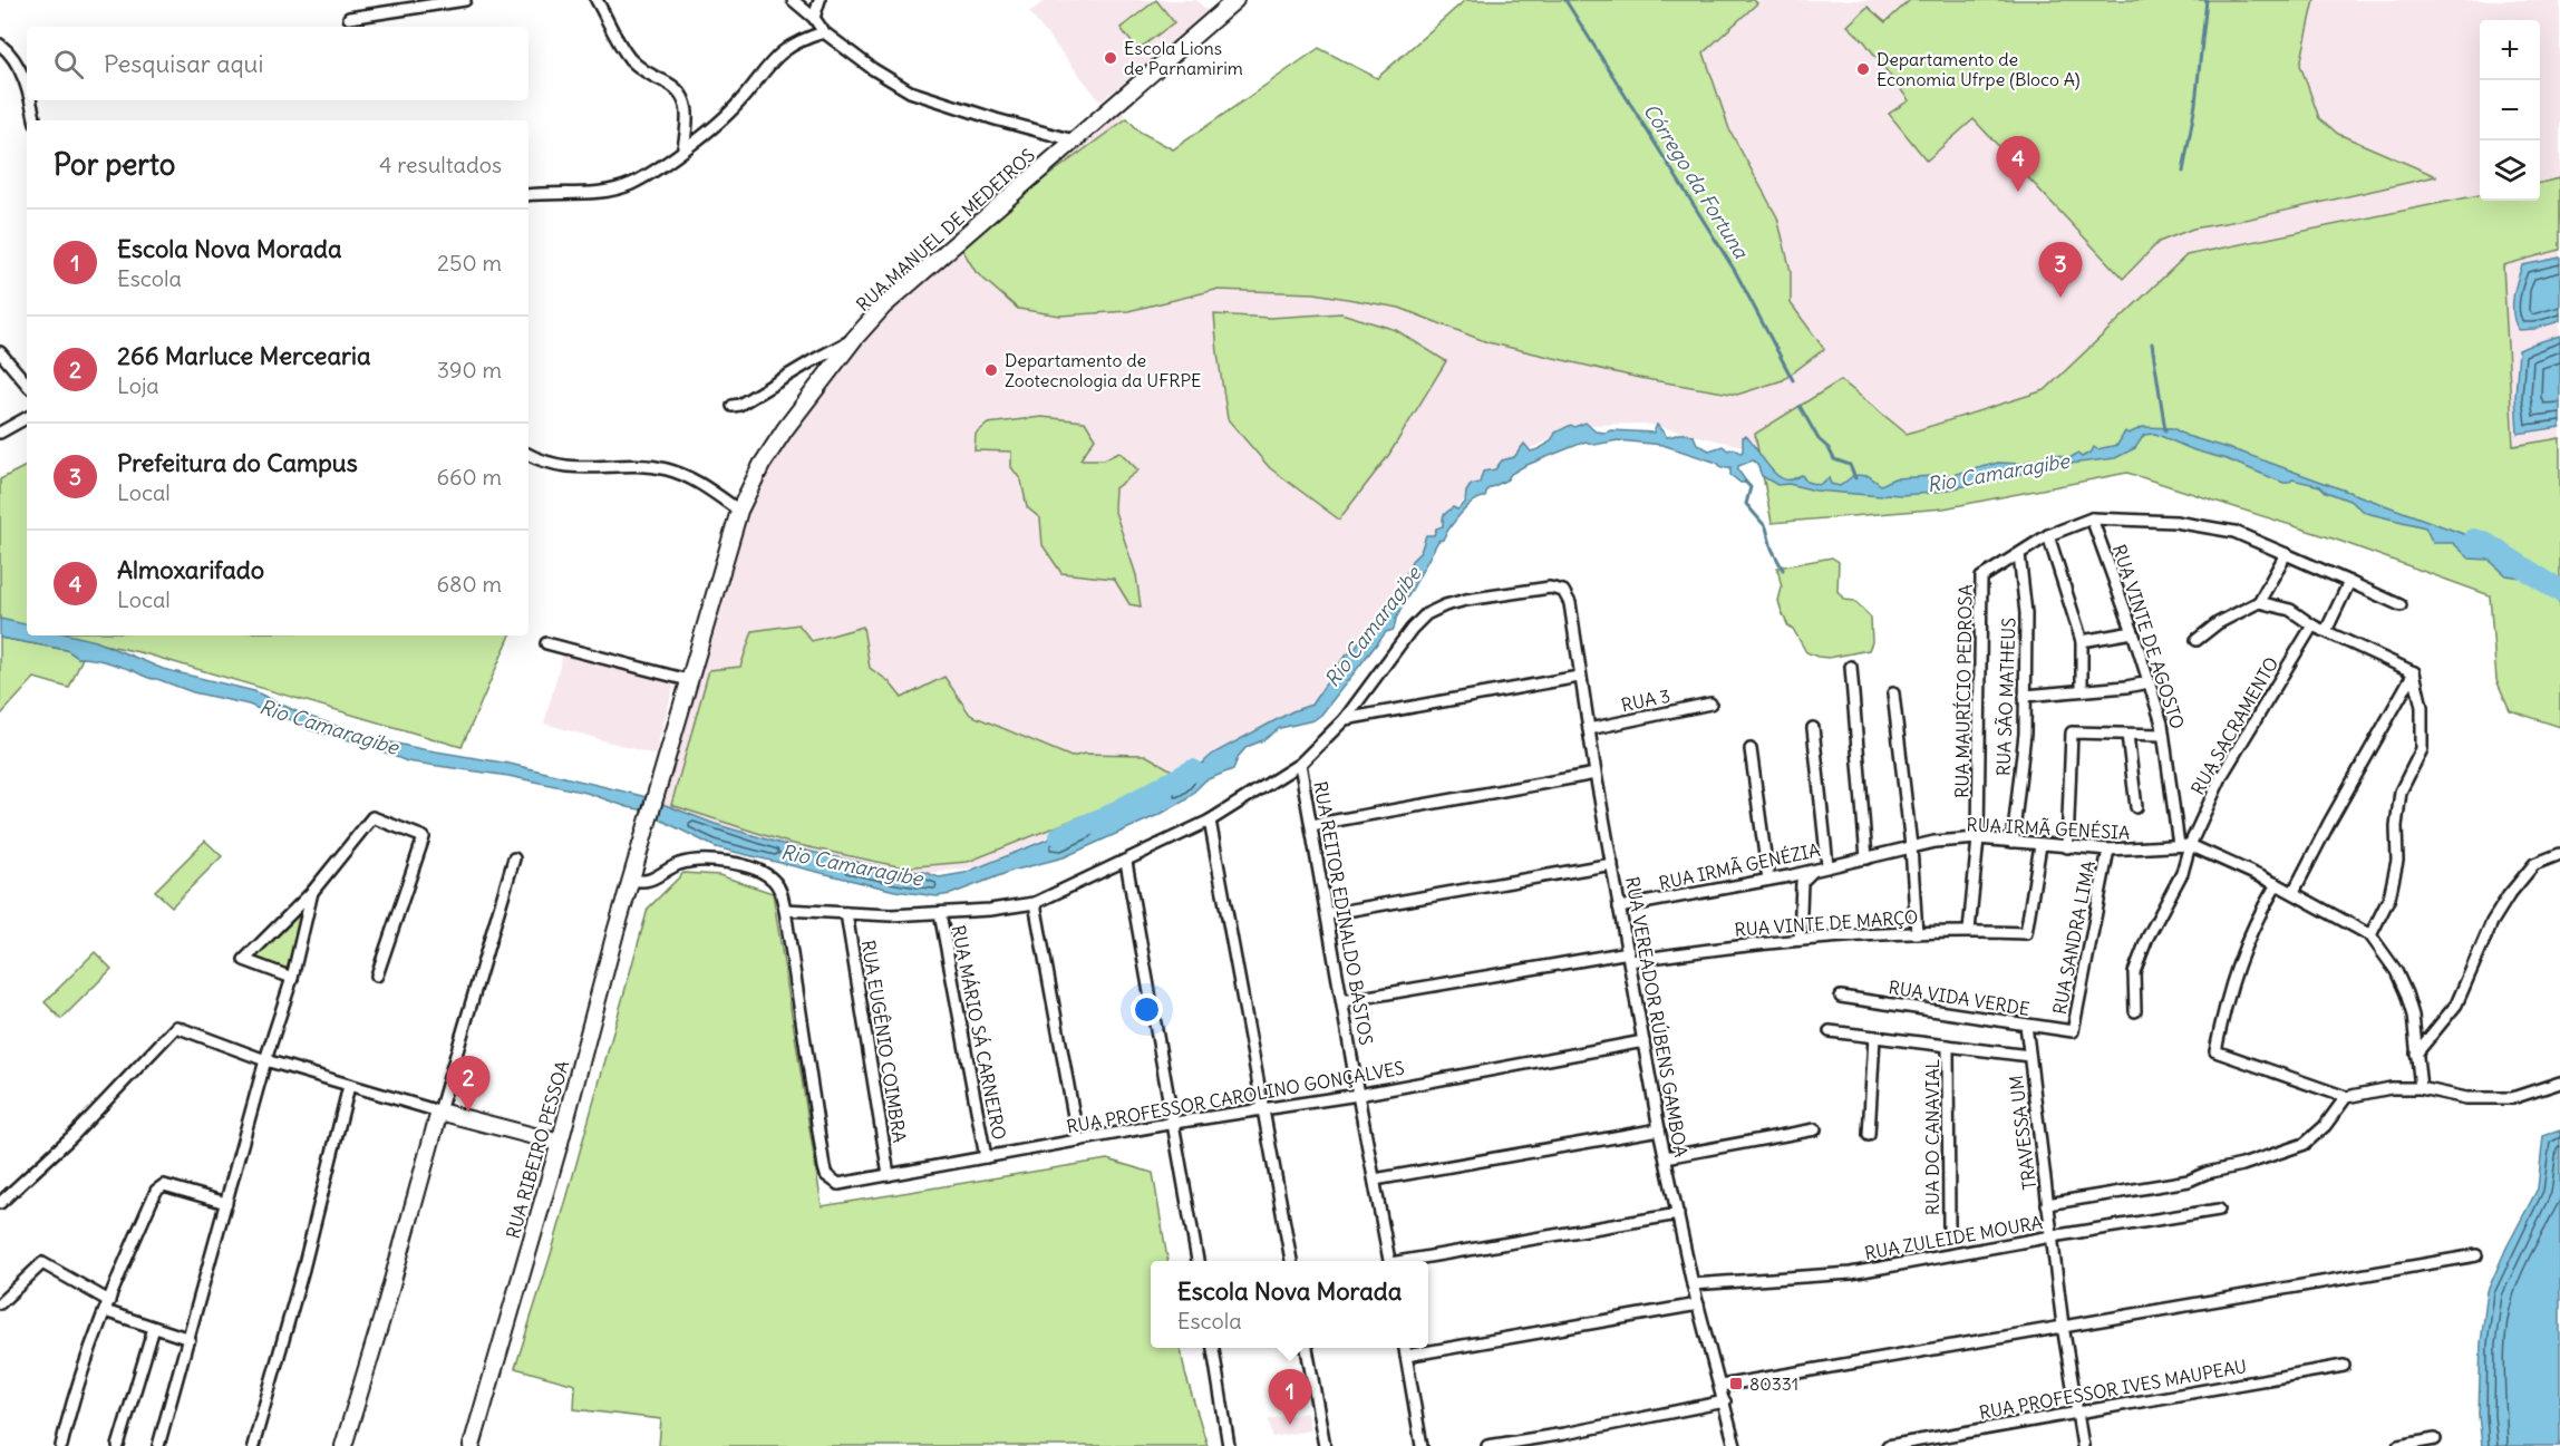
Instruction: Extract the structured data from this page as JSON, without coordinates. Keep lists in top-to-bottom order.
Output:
{
  "streets": {
    "main road": ["RUA MANUEL DE MEDEIROS", "RUA RIBEIRO PESSOA"],
    "street": [
      "RUA VINTE DE AGOSTO",
      "RUA MAURÍCIO PEDROSA",
      "RUA SÃO MATHEUS",
      "RUA 3",
      "RUA SACRAMENTO",
      "RUA IRMÃ GENÉSIA",
      "RUA IRMÃ GENÉZIA",
      "RUA REITOR EDINALDO BASTOS",
      "RUA VINTE DE MARÇO",
      "RUA SANDRA LIMA",
      "RUA VIDA VERDE",
      "RUA VEREADOR RÚBENS GAMBOA",
      "RUA MÁRIO SÁ CARNEIRO",
      "RUA EUGÊNIO COIMBRA",
      "RUA PROFESSOR CAROLINO GONÇALVES",
      "TRAVESSA UM",
      "RUA DO CANAVIAL",
      "RUA ZULEIDE MOURA",
      "RUA PROFESSOR IVES MAUPEAU"
    ]
  },
  "crossings": [
    ["RUA MANUEL DE MEDEIROS", "RUA RIBEIRO PESSOA"],
    ["RUA VINTE DE AGOSTO", "RUA MAURÍCIO PEDROSA"],
    ["RUA VINTE DE AGOSTO", "RUA SACRAMENTO"],
    ["RUA VINTE DE AGOSTO", "RUA IRMÃ GENÉSIA"],
    ["RUA MAURÍCIO PEDROSA", "RUA SÃO MATHEUS"],
    ["RUA MAURÍCIO PEDROSA", "RUA IRMÃ GENÉSIA"],
    ["RUA MAURÍCIO PEDROSA", "RUA VINTE DE MARÇO"],
    ["RUA SÃO MATHEUS", "RUA IRMÃ GENÉSIA"],
    ["RUA 3", "RUA VEREADOR RÚBENS GAMBOA"],
    ["RUA SACRAMENTO", "RUA IRMÃ GENÉSIA"],
    ["RUA IRMÃ GENÉSIA", "RUA IRMÃ GENÉZIA"],
    ["RUA IRMÃ GENÉSIA", "RUA VINTE DE MARÇO"],
    ["RUA IRMÃ GENÉSIA", "RUA SANDRA LIMA"],
    ["RUA IRMÃ GENÉZIA", "RUA VEREADOR RÚBENS GAMBOA"],
    ["RUA REITOR EDINALDO BASTOS", "RUA VINTE DE MARÇO"],
    ["RUA REITOR EDINALDO BASTOS", "RUA PROFESSOR CAROLINO GONÇALVES"],
    ["RUA VINTE DE MARÇO", "RUA VEREADOR RÚBENS GAMBOA"],
    ["RUA SANDRA LIMA", "RUA VIDA VERDE"],
    ["RUA VIDA VERDE", "TRAVESSA UM"],
    ["RUA VEREADOR RÚBENS GAMBOA", "RUA PROFESSOR CAROLINO GONÇALVES"],
    ["RUA VEREADOR RÚBENS GAMBOA", "RUA ZULEIDE MOURA"],
    ["RUA MÁRIO SÁ CARNEIRO", "RUA PROFESSOR CAROLINO GONÇALVES"],
    ["RUA EUGÊNIO COIMBRA", "RUA PROFESSOR CAROLINO GONÇALVES"],
    ["TRAVESSA UM", "RUA ZULEIDE MOURA"],
    ["TRAVESSA UM", "RUA PROFESSOR IVES MAUPEAU"]
  ],
  "water": ["Córrego da Fortuna", "Rio Camaragibe"],
  "places": {
    "other": ["Escola Lions de Parnamirim", "Departamento de Economia Ufrpe (Bloco A)", "Departamento de Zootecnologia da UFRPE"],
    "transit": ["80331"]
  },
  "page": {
    "map_buttons": ["+", "−"],
    "search": "Pesquisar aqui",
    "heading": ["Por perto", "4 resultados"],
    "pins": [
      "4",
      "3",
      "2",
      "1"
    ],
    "list": [
      {
        "mark": "1",
        "name": "Escola Nova Morada",
        "note": "Escola",
        "value": "250 m"
      },
      {
        "mark": "2",
        "name": "266 Marluce Mercearia",
        "note": "Loja",
        "value": "390 m"
      },
      {
        "mark": "3",
        "name": "Prefeitura do Campus",
        "note": "Local",
        "value": "660 m"
      },
      {
        "mark": "4",
        "name": "Almoxarifado",
        "note": "Local",
        "value": "680 m"
      }
    ],
    "popup": ["Escola Nova Morada", "Escola"]
  }
}
